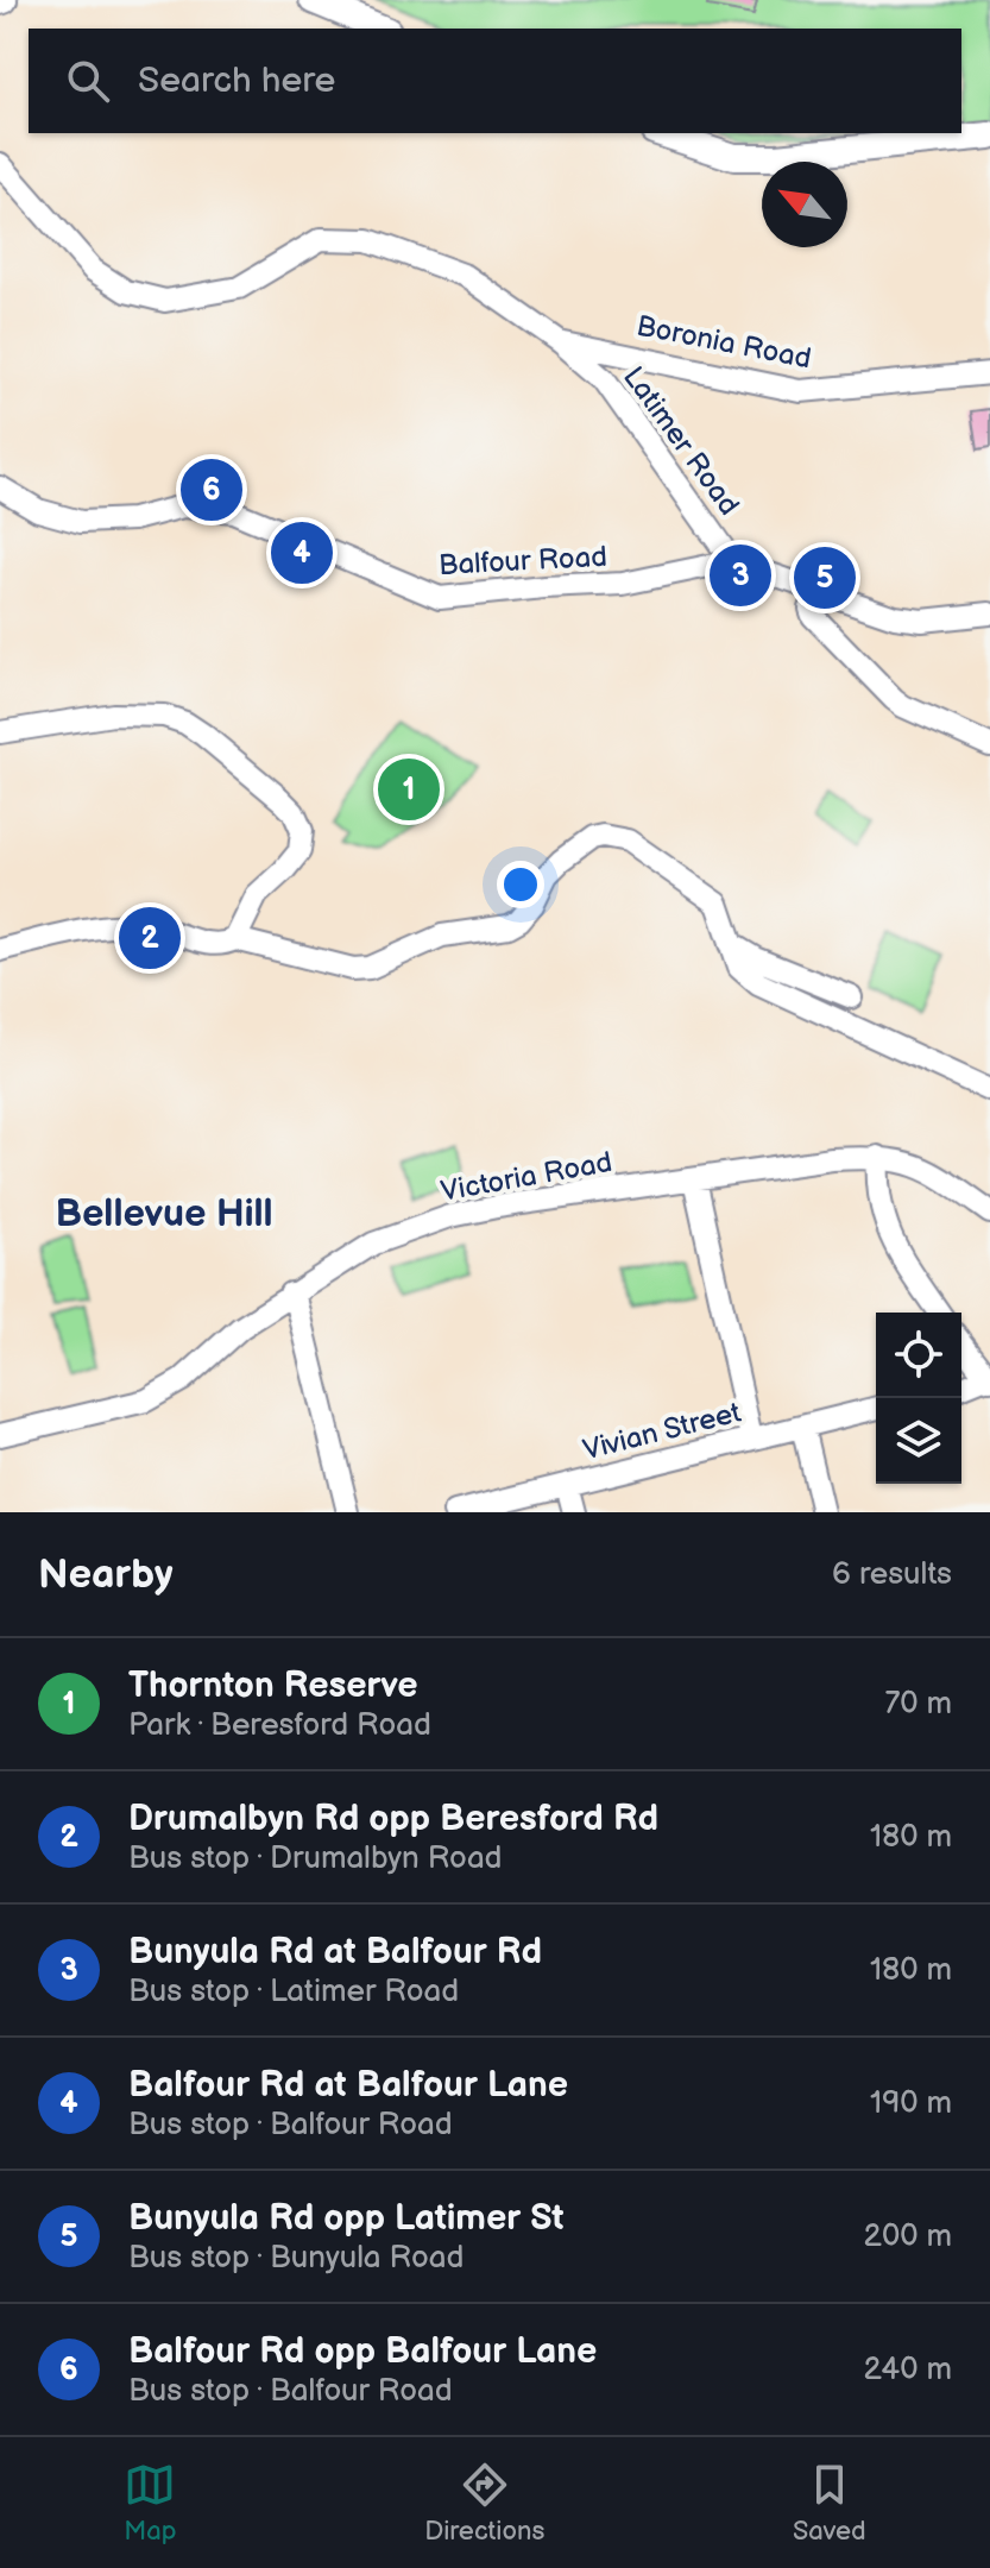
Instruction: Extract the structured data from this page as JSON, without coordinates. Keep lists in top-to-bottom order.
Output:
{
  "streets": {
    "street": [
      "Boronia Road",
      "Latimer Road",
      "Balfour Road",
      "Victoria Road",
      "Vivian Street"
    ]
  },
  "crossings": [
    ["Boronia Road", "Latimer Road"],
    ["Latimer Road", "Balfour Road"]
  ],
  "districts": ["Bellevue Hill"],
  "north": "top left",
  "page": {
    "search": "Search here",
    "pins": [
      "6",
      "4",
      "3",
      "5",
      "1",
      "2"
    ],
    "heading": ["Nearby", "6 results"],
    "list": [
      {
        "mark": "1",
        "name": "Thornton Reserve",
        "note": "Park · Beresford Road",
        "value": "70 m"
      },
      {
        "mark": "2",
        "name": "Drumalbyn Rd opp Beresford Rd",
        "note": "Bus stop · Drumalbyn Road",
        "value": "180 m"
      },
      {
        "mark": "3",
        "name": "Bunyula Rd at Balfour Rd",
        "note": "Bus stop · Latimer Road",
        "value": "180 m"
      },
      {
        "mark": "4",
        "name": "Balfour Rd at Balfour Lane",
        "note": "Bus stop · Balfour Road",
        "value": "190 m"
      },
      {
        "mark": "5",
        "name": "Bunyula Rd opp Latimer St",
        "note": "Bus stop · Bunyula Road",
        "value": "200 m"
      },
      {
        "mark": "6",
        "name": "Balfour Rd opp Balfour Lane",
        "note": "Bus stop · Balfour Road",
        "value": "240 m"
      }
    ],
    "nav": ["Map", "Directions", "Saved"]
  }
}
